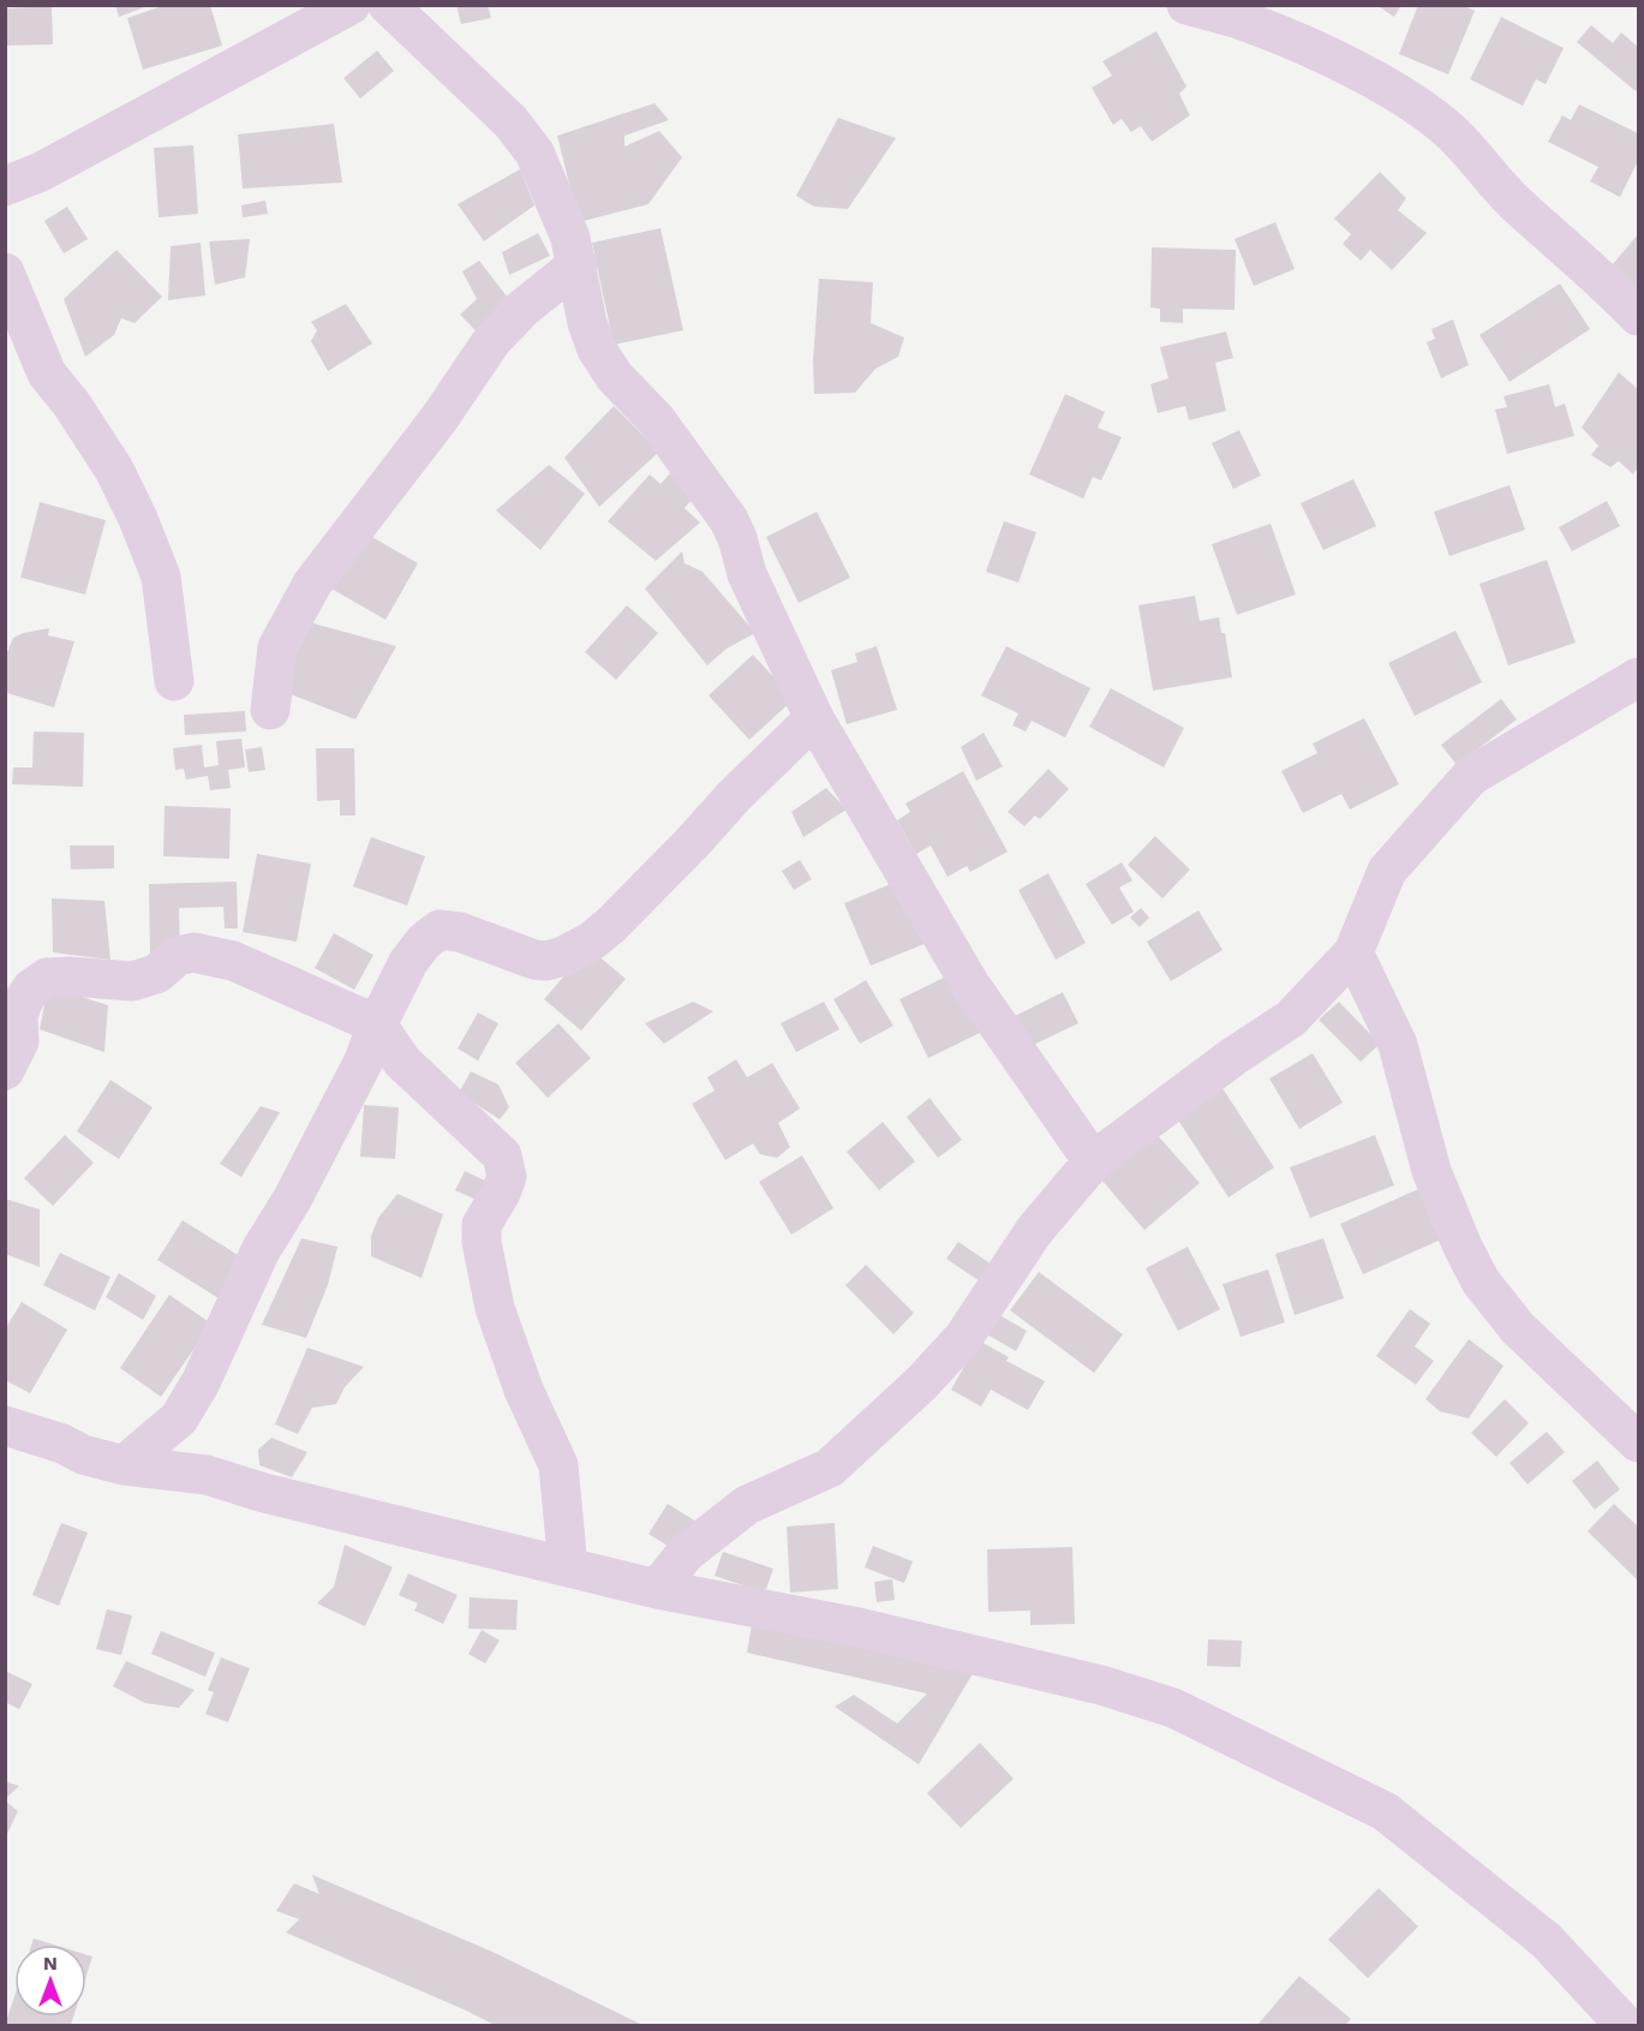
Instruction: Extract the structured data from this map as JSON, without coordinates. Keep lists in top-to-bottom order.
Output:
{
  "north": "top"
}
